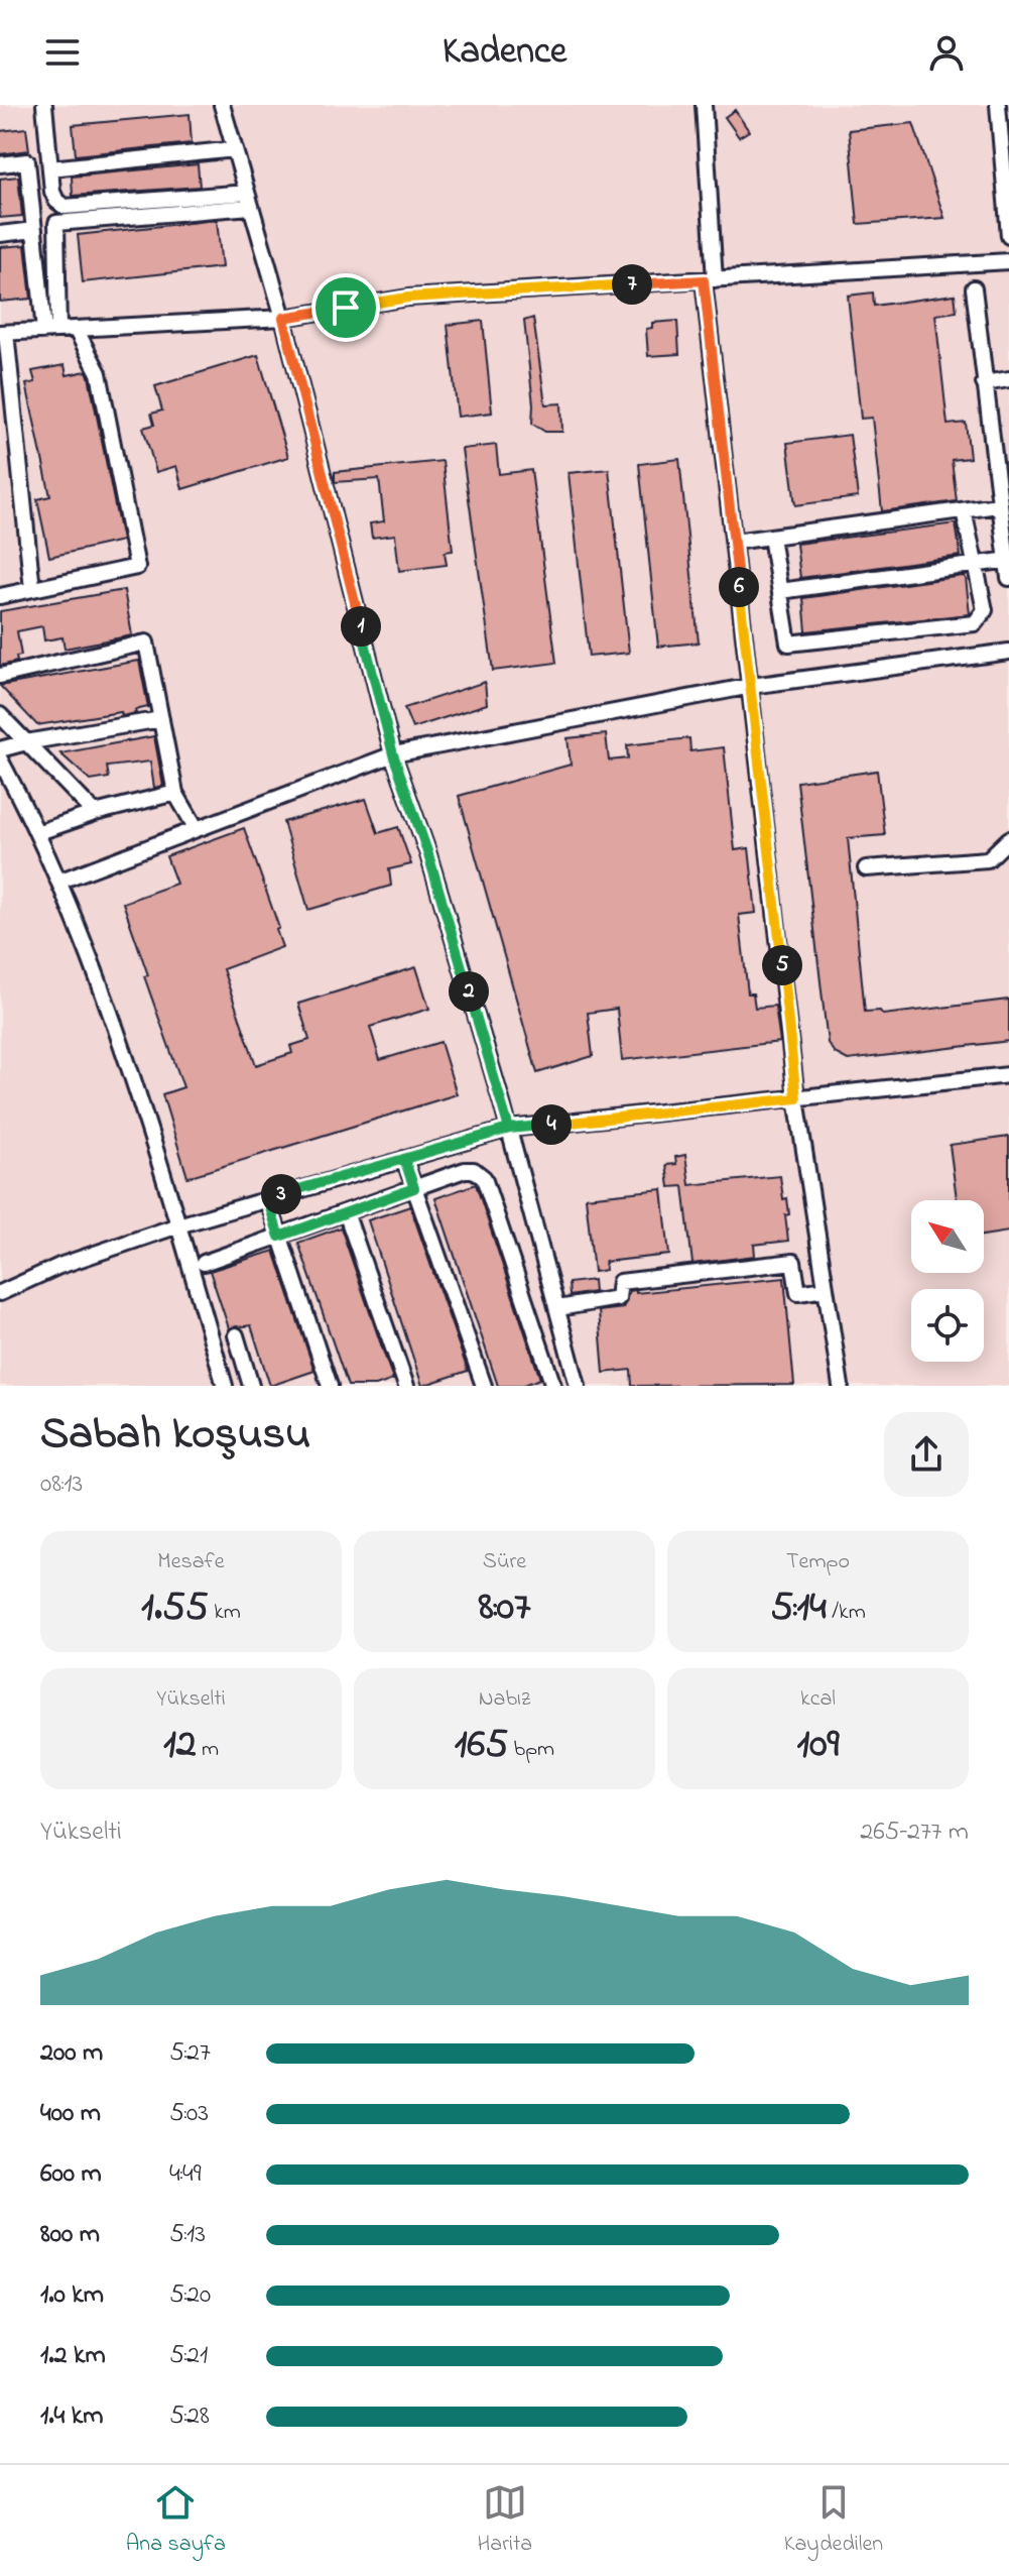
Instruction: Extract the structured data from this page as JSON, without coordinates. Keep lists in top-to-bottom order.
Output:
{
  "north": "top left",
  "page": {
    "header": "Kadence",
    "pins": [
      "7",
      "6",
      "1",
      "5",
      "2",
      "4",
      "3"
    ],
    "heading": ["Sabah koşusu", "08:13"],
    "stats": [
      ["Mesafe", "1.55 km"],
      ["Süre", "8:07"],
      ["Tempo", "5:14 /km"],
      ["Yükselti", "12 m"],
      ["Nabız", "165 bpm"],
      ["kcal", "109"]
    ],
    "chart": ["Yükselti", "265–277 m"],
    "list": [
      {
        "name": "200 m",
        "note": "5:27"
      },
      {
        "name": "400 m",
        "note": "5:03"
      },
      {
        "name": "600 m",
        "note": "4:49"
      },
      {
        "name": "800 m",
        "note": "5:13"
      },
      {
        "name": "1.0 km",
        "note": "5:20"
      },
      {
        "name": "1.2 km",
        "note": "5:21"
      },
      {
        "name": "1.4 km",
        "note": "5:28"
      }
    ],
    "tabs": ["Ana sayfa", "Harita", "Kaydedilen"]
  }
}
